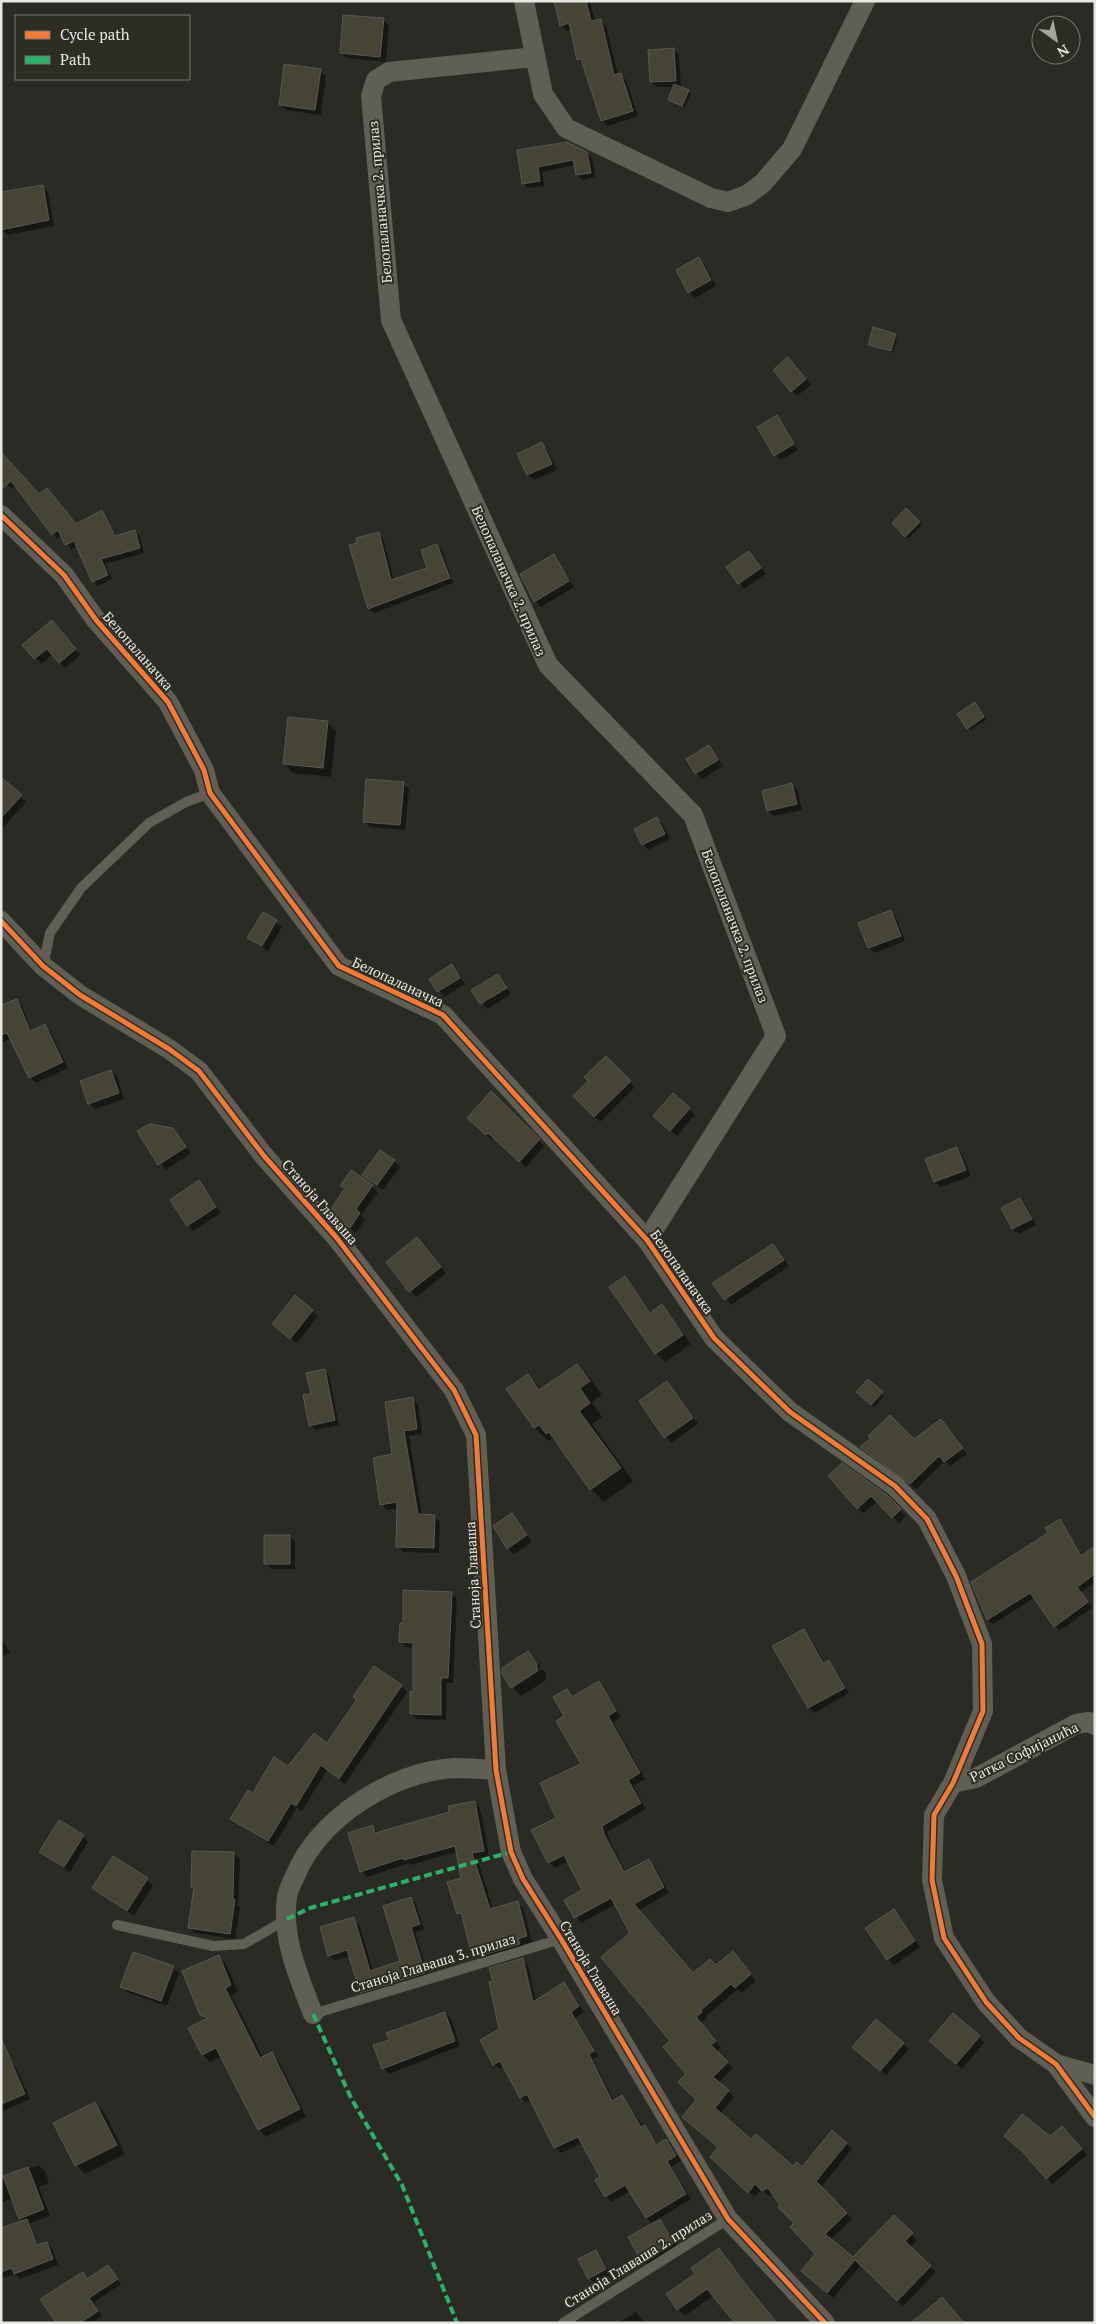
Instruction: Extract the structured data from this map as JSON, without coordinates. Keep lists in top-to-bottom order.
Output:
{
  "streets": {
    "street": [
      "Белопаланачка 2. прилаз",
      "Белопаланачка",
      "Станоја Главаша",
      "Ратка Софијанића"
    ],
    "lane": ["Станоја Главаша 3. прилаз", "Станоја Главаша 2. прилаз"]
  },
  "crossings": [
    ["Белопаланачка 2. прилаз", "Белопаланачка"],
    ["Белопаланачка", "Ратка Софијанића"],
    ["Станоја Главаша", "Станоја Главаша 3. прилаз"],
    ["Станоја Главаша", "Станоја Главаша 2. прилаз"]
  ],
  "legend": ["Cycle path", "Path"],
  "north": "bottom right"
}
